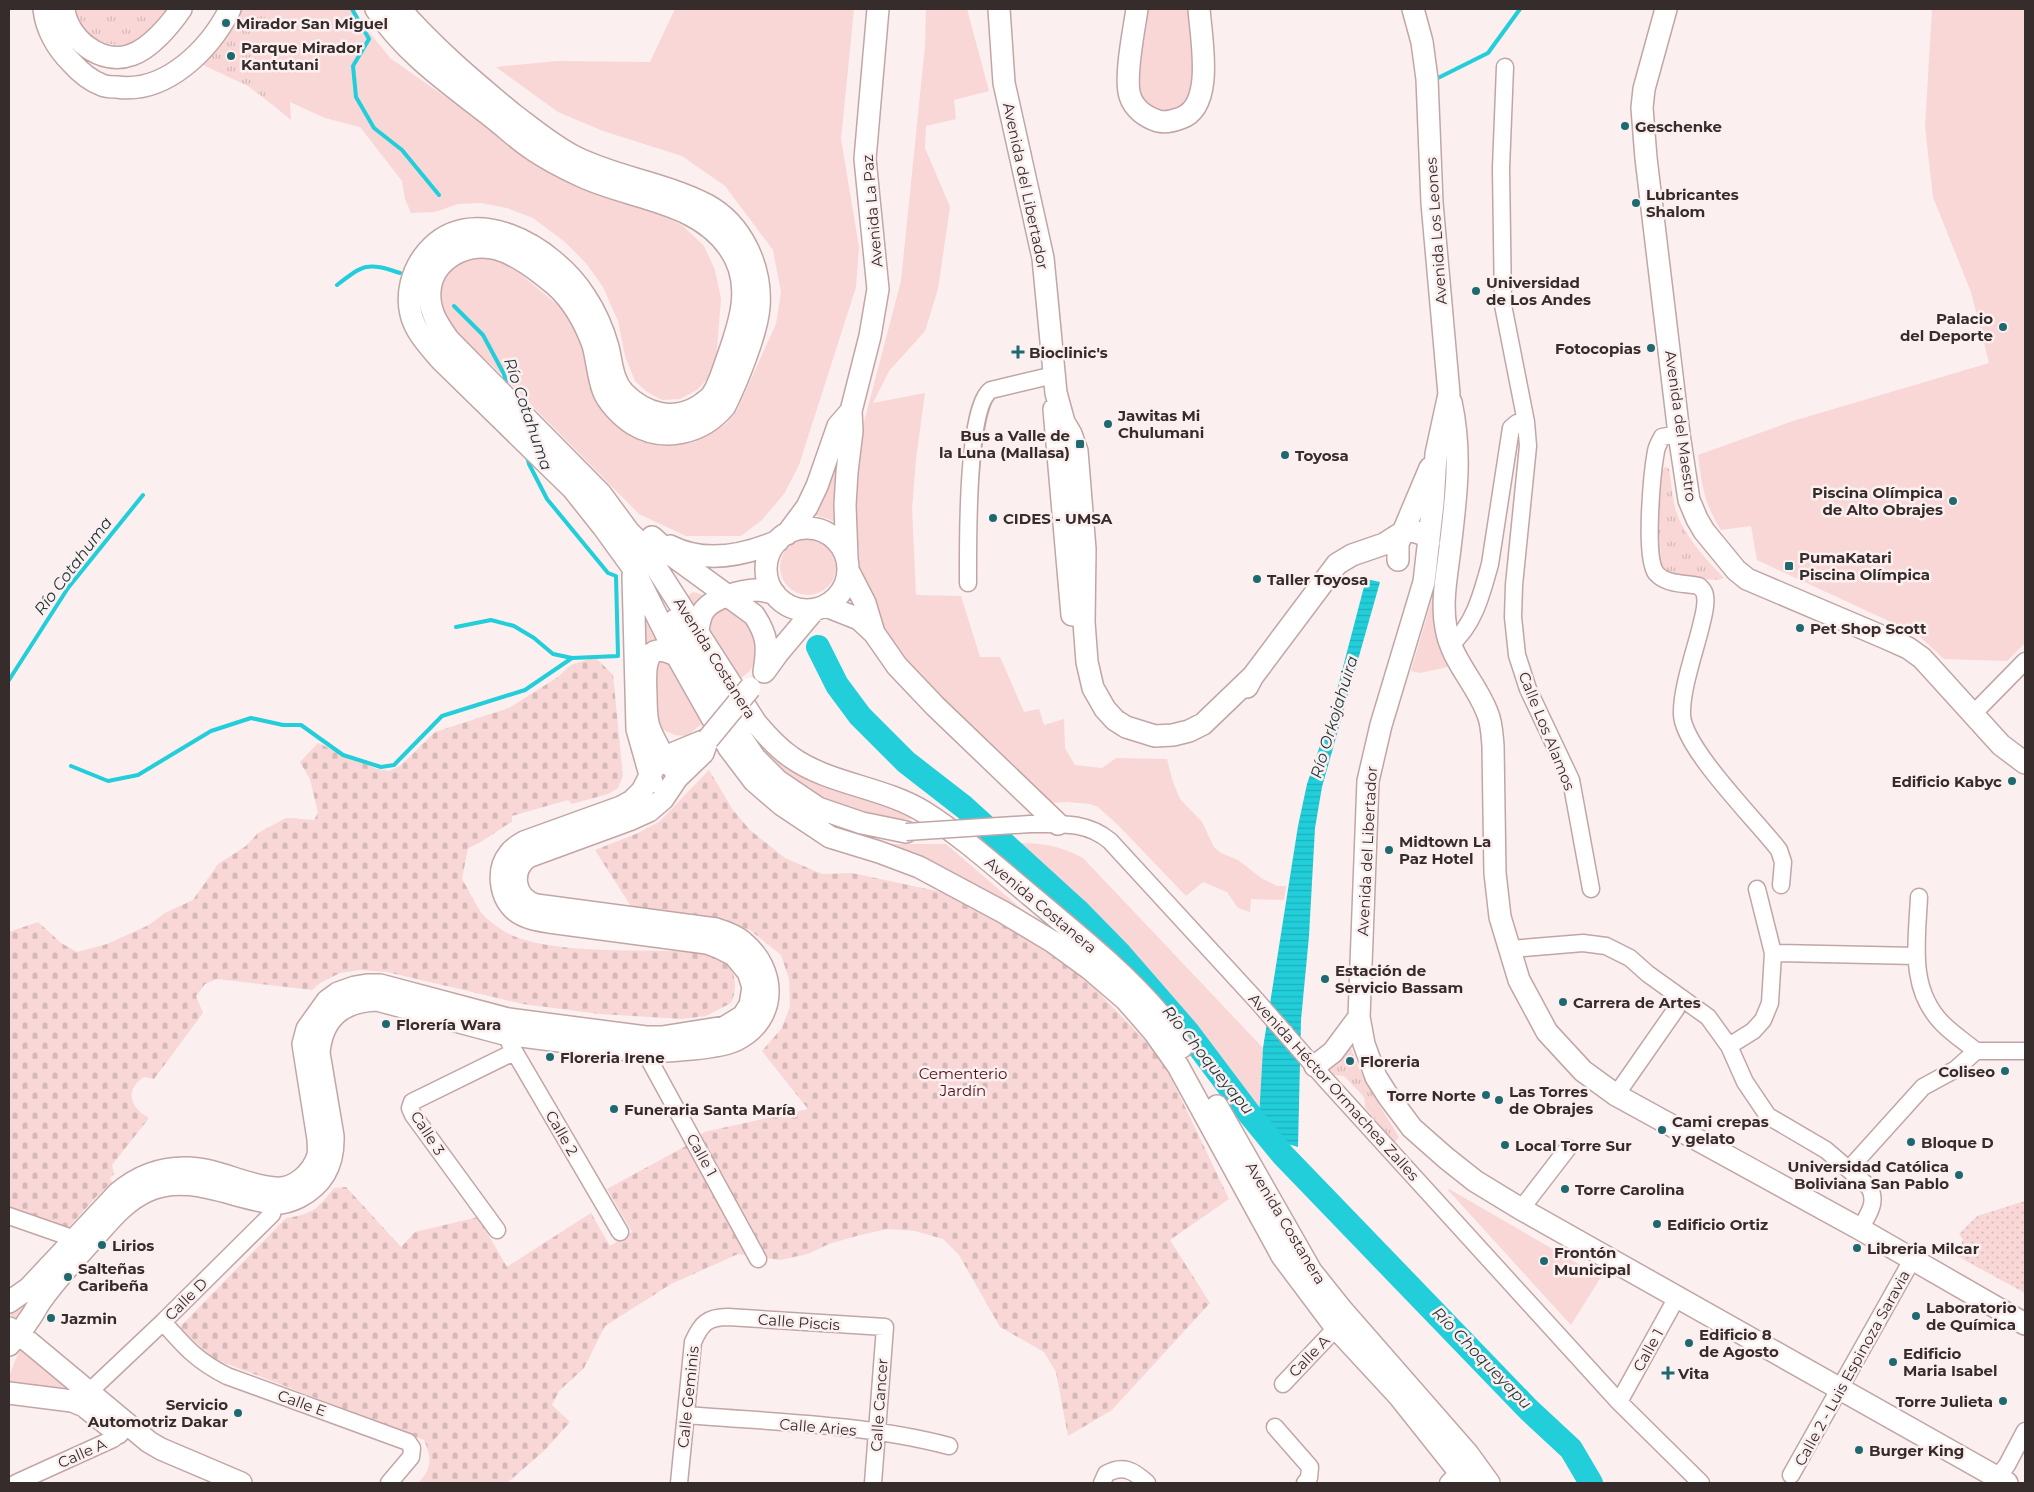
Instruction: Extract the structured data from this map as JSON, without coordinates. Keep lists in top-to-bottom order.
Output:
{
  "streets": {
    "main road": [
      "Avenida del Libertador",
      "Avenida La Paz",
      "Avenida Los Leones",
      "Avenida del Maestro",
      "Avenida Costanera"
    ],
    "street": [
      "Calle Los Alamos",
      "Avenida Héctor Ormachea Zalles",
      "Calle 3",
      "Calle 2",
      "Calle 1",
      "Calle D",
      "Calle Piscis",
      "Calle A",
      "Calle 2 - Luis Espinoza Saravia",
      "Calle Geminis",
      "Calle E",
      "Calle Cancer",
      "Calle Aries"
    ]
  },
  "crossings": [
    ["Avenida del Libertador", "Avenida Los Leones"],
    ["Avenida del Libertador", "Calle 1"],
    ["Avenida del Libertador", "Calle 2 - Luis Espinoza Saravia"],
    ["Avenida Costanera", "Calle A"],
    ["Avenida Héctor Ormachea Zalles", "Calle 1"],
    ["Calle 3", "Calle 2"],
    ["Calle D", "Calle E"],
    ["Calle Piscis", "Calle Geminis"],
    ["Calle Piscis", "Calle Cancer"],
    ["Calle Geminis", "Calle Aries"],
    ["Calle Cancer", "Calle Aries"]
  ],
  "water": ["Río Cotahuma", "Río Orkojahuira", "Río Choqueyapu"],
  "parks": ["Cementerio Jardín"],
  "places": {
    "other": [
      "Mirador San Miguel",
      "Parque Mirador Kantutani",
      "Geschenke",
      "Lubricantes Shalom",
      "Universidad de Los Andes",
      "Palacio del Deporte",
      "Fotocopias",
      "Jawitas Mi Chulumani",
      "Toyosa",
      "Piscina Olímpica de Alto Obrajes",
      "CIDES - UMSA",
      "Taller Toyosa",
      "Pet Shop Scott",
      "Edificio Kabyc",
      "Midtown La Paz Hotel",
      "Estación de Servicio Bassam",
      "Carrera de Artes",
      "Florería Wara",
      "Floreria Irene",
      "Floreria",
      "Coliseo",
      "Torre Norte",
      "Las Torres de Obrajes",
      "Funeraria Santa María",
      "Cami crepas y gelato",
      "Bloque D",
      "Local Torre Sur",
      "Universidad Católica Boliviana San Pablo",
      "Torre Carolina",
      "Edificio Ortiz",
      "Lirios",
      "Libreria Milcar",
      "Frontón Municipal",
      "Salteñas Caribeña",
      "Laboratorio de Química",
      "Jazmin",
      "Edificio 8 de Agosto",
      "Edificio Maria Isabel",
      "Torre Julieta",
      "Servicio Automotriz Dakar",
      "Burger King"
    ],
    "health": ["Bioclinic's", "Vita"],
    "transit": ["Bus a Valle de la Luna (Mallasa)", "PumaKatari Piscina Olímpica"]
  }
}
